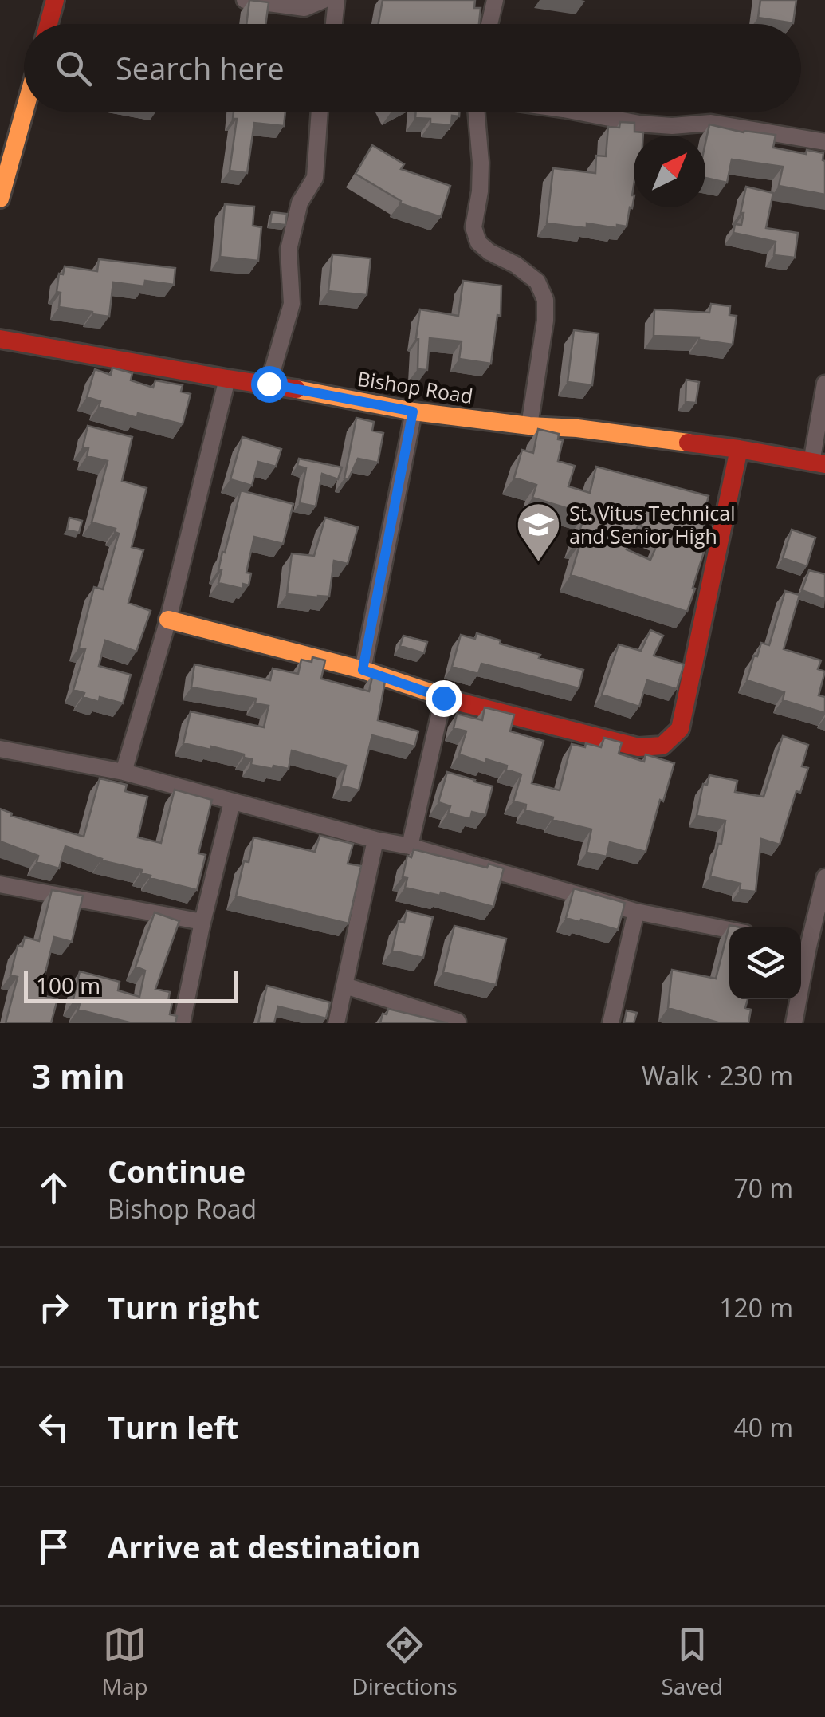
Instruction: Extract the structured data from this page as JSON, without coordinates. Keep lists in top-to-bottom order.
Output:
{
  "streets": {
    "street": ["Bishop Road"]
  },
  "places": {
    "school or university": ["St. Vitus Technical and Senior High"]
  },
  "scale_bar": "100 m",
  "north": "top right",
  "page": {
    "search": "Search here",
    "scale": "100 m",
    "heading": ["3 min", "Walk · 230 m"],
    "list": [
      ["Continue", "Bishop Road", "70 m"],
      ["Turn right", "120 m"],
      ["Turn left", "40 m"],
      "Arrive at destination"
    ],
    "nav": ["Map", "Directions", "Saved"]
  }
}
